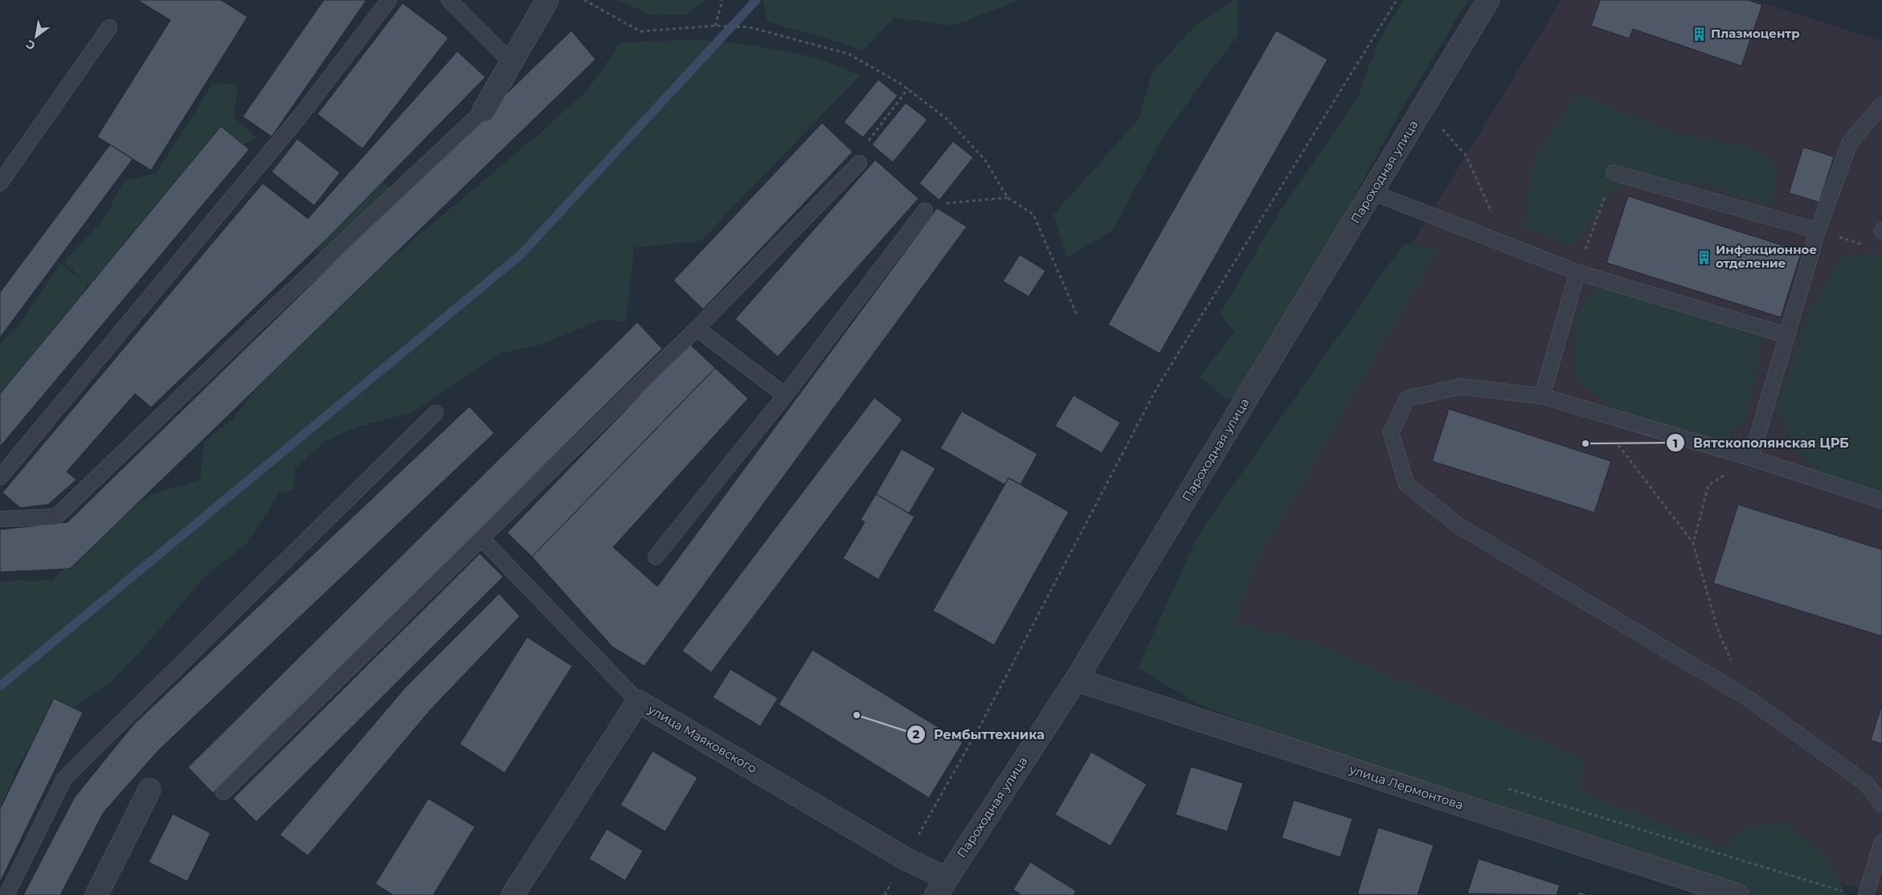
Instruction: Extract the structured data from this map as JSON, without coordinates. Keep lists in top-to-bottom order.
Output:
{
  "streets": {
    "street": ["Пароходная улица", "улица Маяковского", "улица Лермонтова"]
  },
  "crossings": [
    ["Пароходная улица", "улица Маяковского"],
    ["Пароходная улица", "улица Лермонтова"]
  ],
  "places": {
    "building": ["Плазмоцентр", "Инфекционное отделение"],
    "other": ["Вятскополянская ЦРБ", "Рембыттехника"]
  },
  "north": "bottom left"
}
